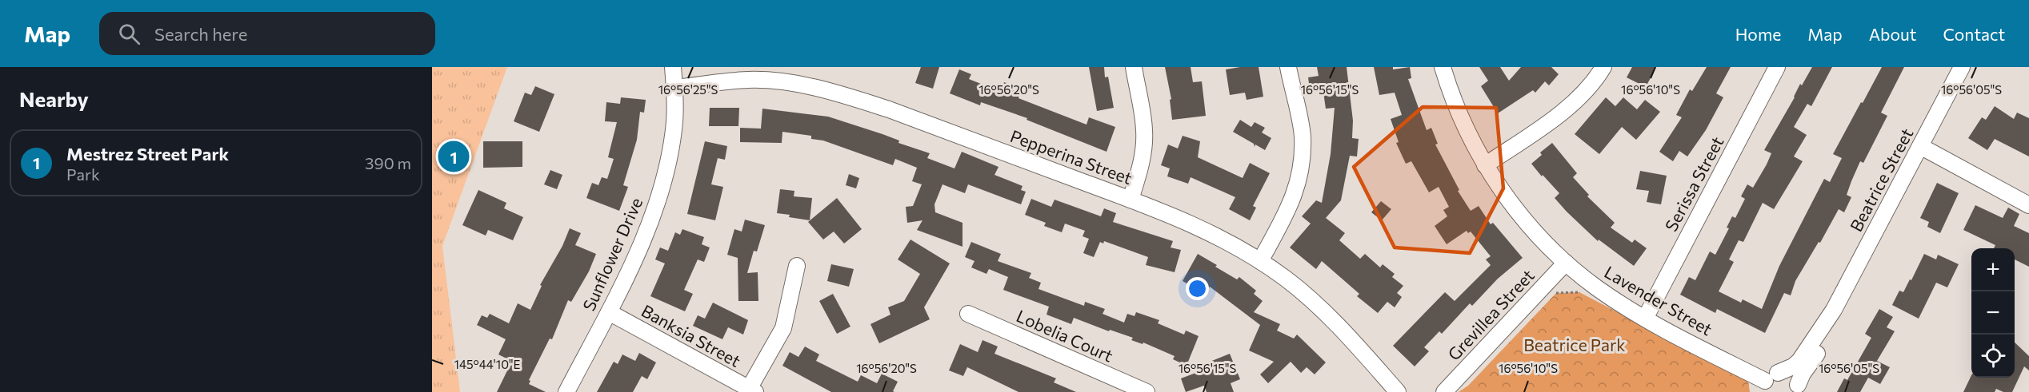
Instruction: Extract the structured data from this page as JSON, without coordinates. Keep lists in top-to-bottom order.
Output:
{
  "streets": {
    "street": [
      "Pepperina Street",
      "Beatrice Street",
      "Serissa Street",
      "Sunflower Drive",
      "Lavender Street",
      "Grevillea Street",
      "Banksia Street",
      "Lobelia Court"
    ]
  },
  "crossings": [
    ["Pepperina Street", "Sunflower Drive"],
    ["Beatrice Street", "Lavender Street"],
    ["Serissa Street", "Lavender Street"],
    ["Sunflower Drive", "Banksia Street"],
    ["Lavender Street", "Grevillea Street"]
  ],
  "parks": ["Beatrice Park"],
  "page": {
    "header": "Map",
    "search": "Search here",
    "nav": [
      "Home",
      "Map",
      "About",
      "Contact"
    ],
    "heading": "Nearby",
    "list": [
      {
        "mark": "1",
        "name": "Mestrez Street Park",
        "note": "Park",
        "value": "390 m"
      }
    ],
    "pins": "1",
    "map_buttons": ["+", "−"]
  },
  "coordinates": [
    "16°56'25\"S",
    "16°56'20\"S",
    "16°56'05\"S",
    "16°56'15\"S",
    "16°56'10\"S",
    "145°44'10\"E"
  ]
}
